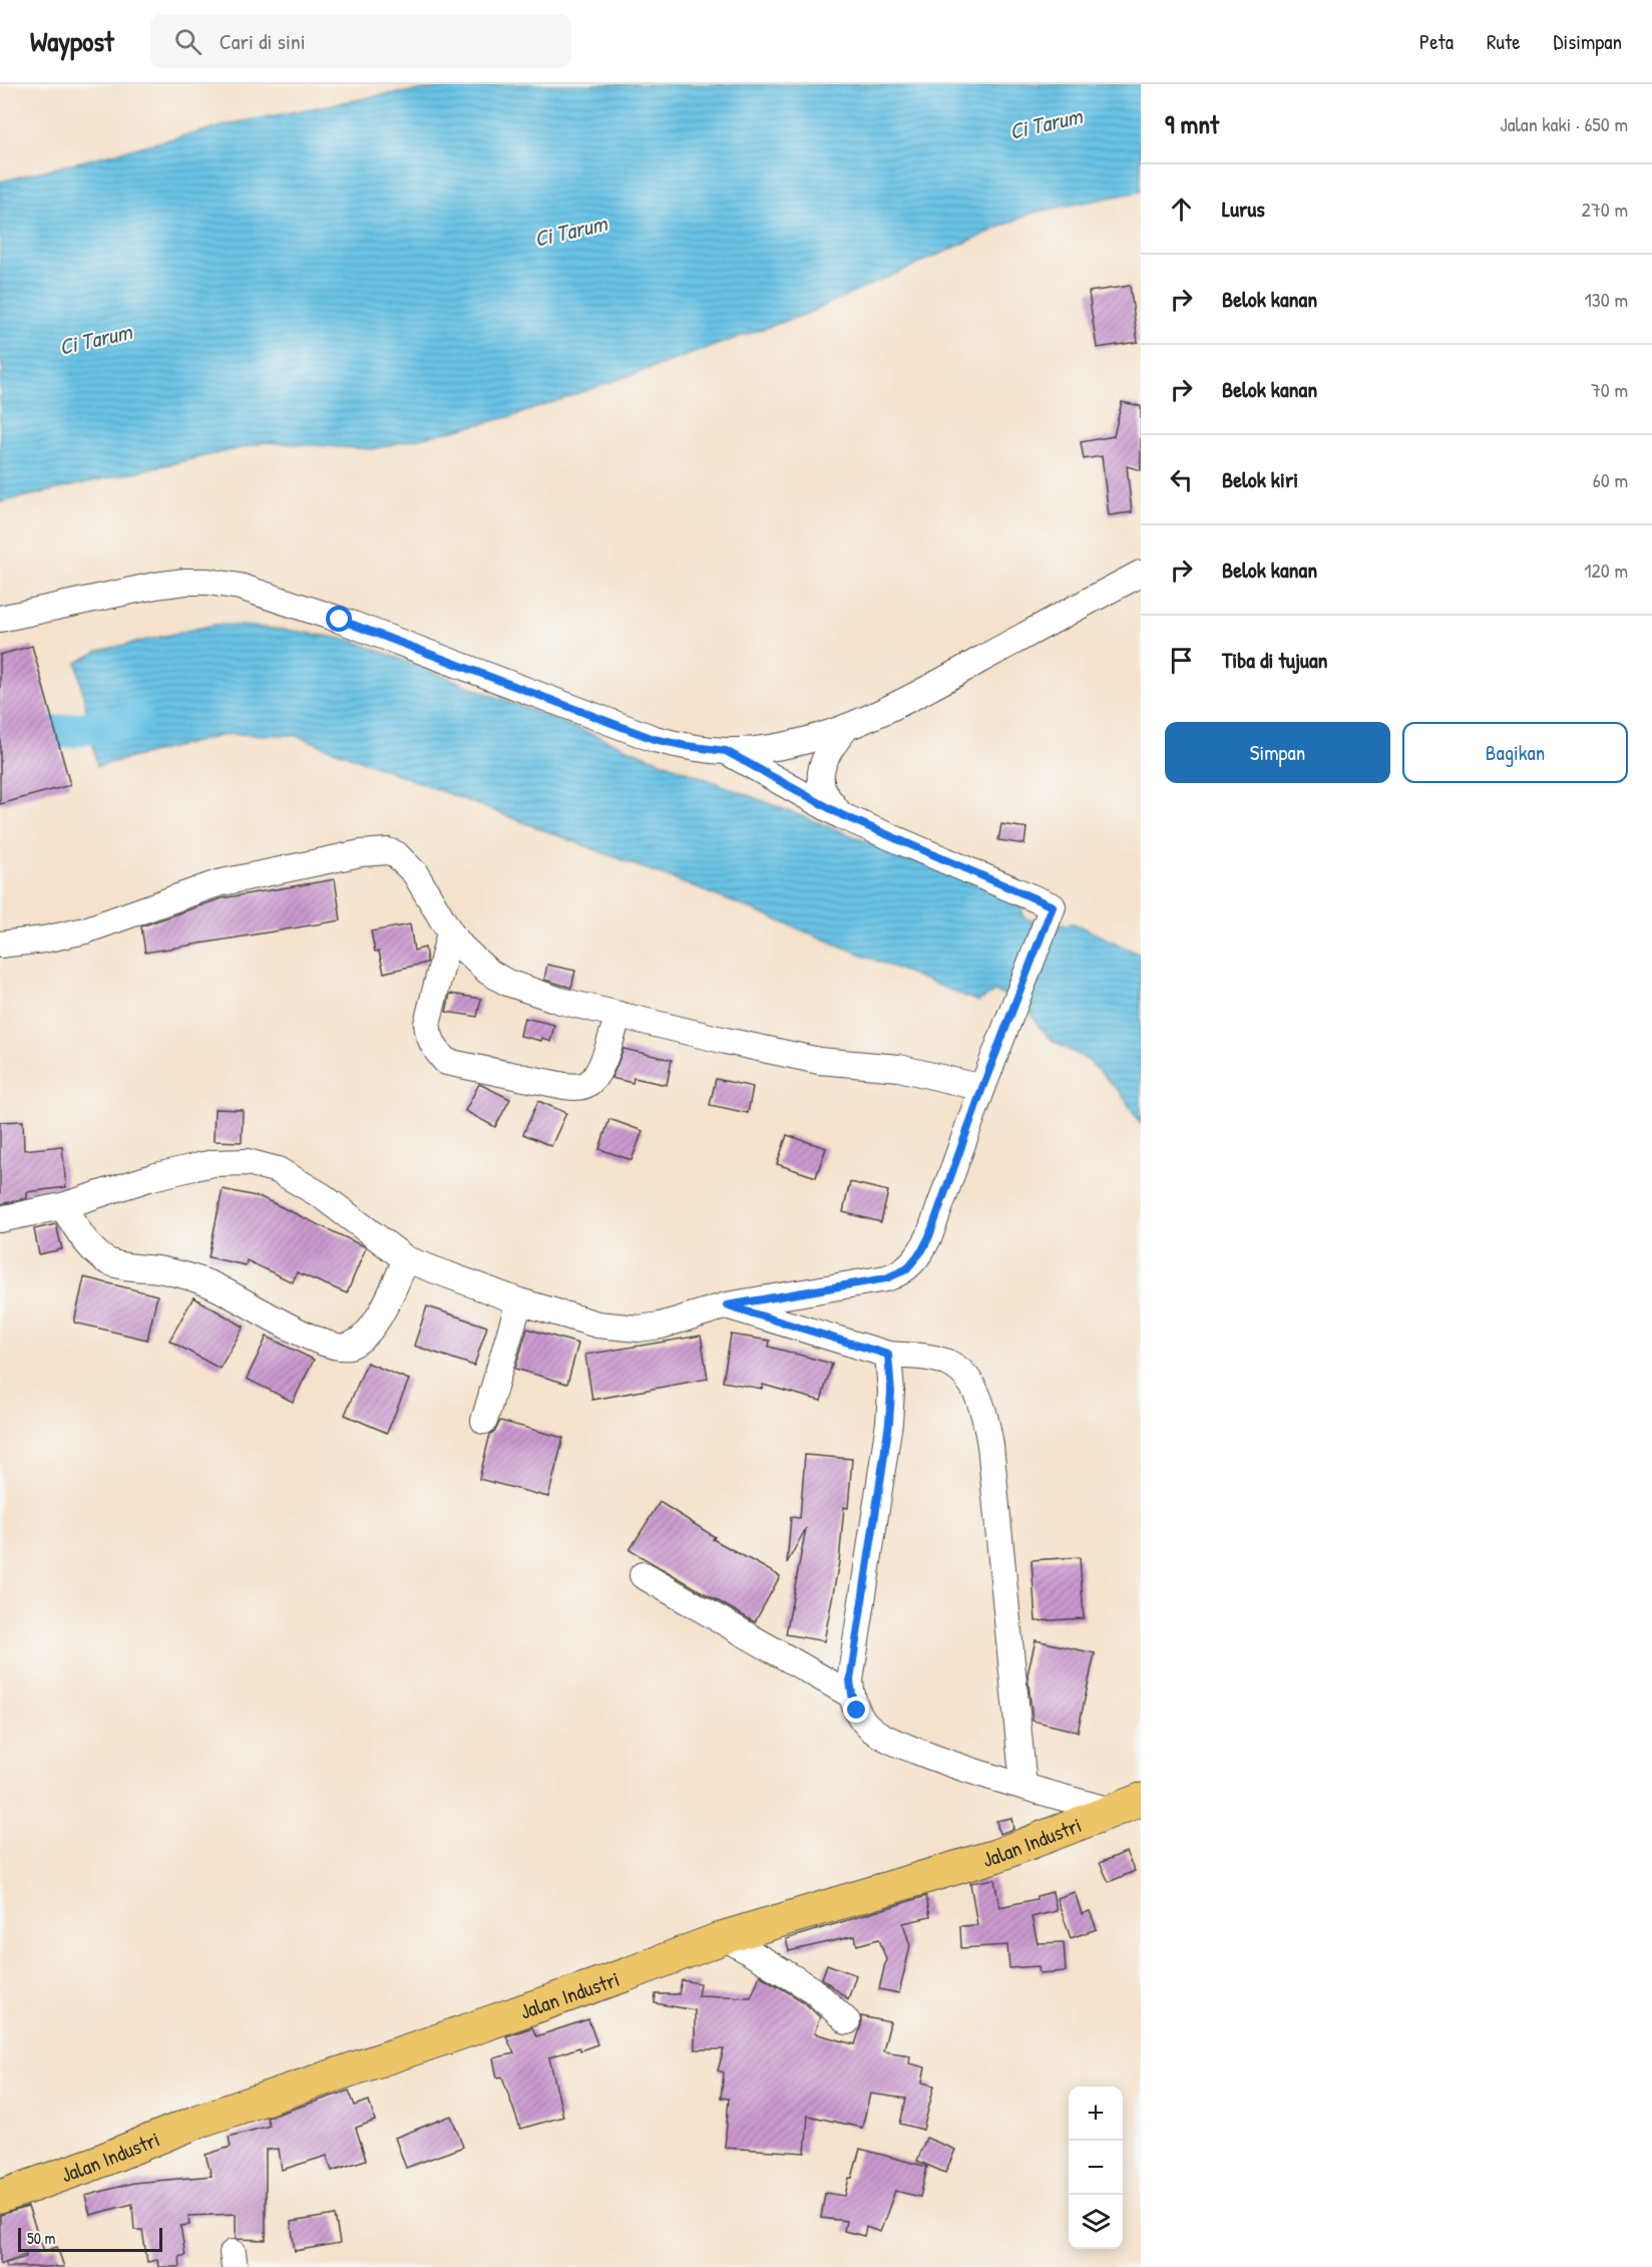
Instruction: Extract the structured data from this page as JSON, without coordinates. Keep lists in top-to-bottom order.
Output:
{
  "streets": {
    "main road": ["Jalan Industri"]
  },
  "water": ["Ci Tarum"],
  "scale_bar": "50 m",
  "page": {
    "header": "Waypost",
    "search": "Cari di sini",
    "nav": ["Peta", "Rute", "Disimpan"],
    "heading": ["9 mnt", "Jalan kaki · 650 m"],
    "list": [
      ["Lurus", "270 m"],
      ["Belok kanan", "130 m"],
      ["Belok kanan", "70 m"],
      ["Belok kiri", "60 m"],
      ["Belok kanan", "120 m"],
      "Tiba di tujuan"
    ],
    "buttons": ["Simpan", "Bagikan"],
    "map_buttons": ["+", "−"],
    "scale": "50 m"
  }
}
